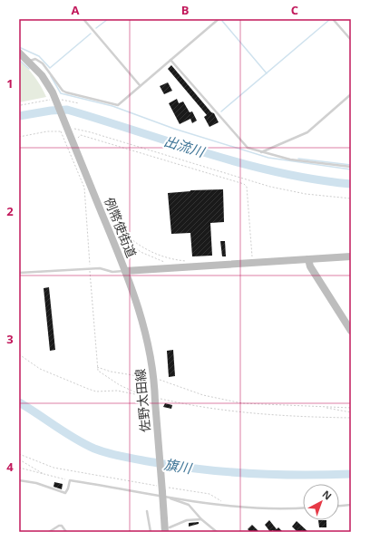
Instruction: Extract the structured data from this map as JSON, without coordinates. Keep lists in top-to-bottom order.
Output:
{
  "streets": {
    "main road": ["例幣使街道", "佐野太田線"]
  },
  "crossings": [
    ["例幣使街道", "佐野太田線"]
  ],
  "water": ["出流川", "旗川"],
  "north": "top right",
  "grid": {
    "columns": ["A", "B", "C"],
    "rows": [
      "1",
      "2",
      "3",
      "4"
    ]
  }
}
